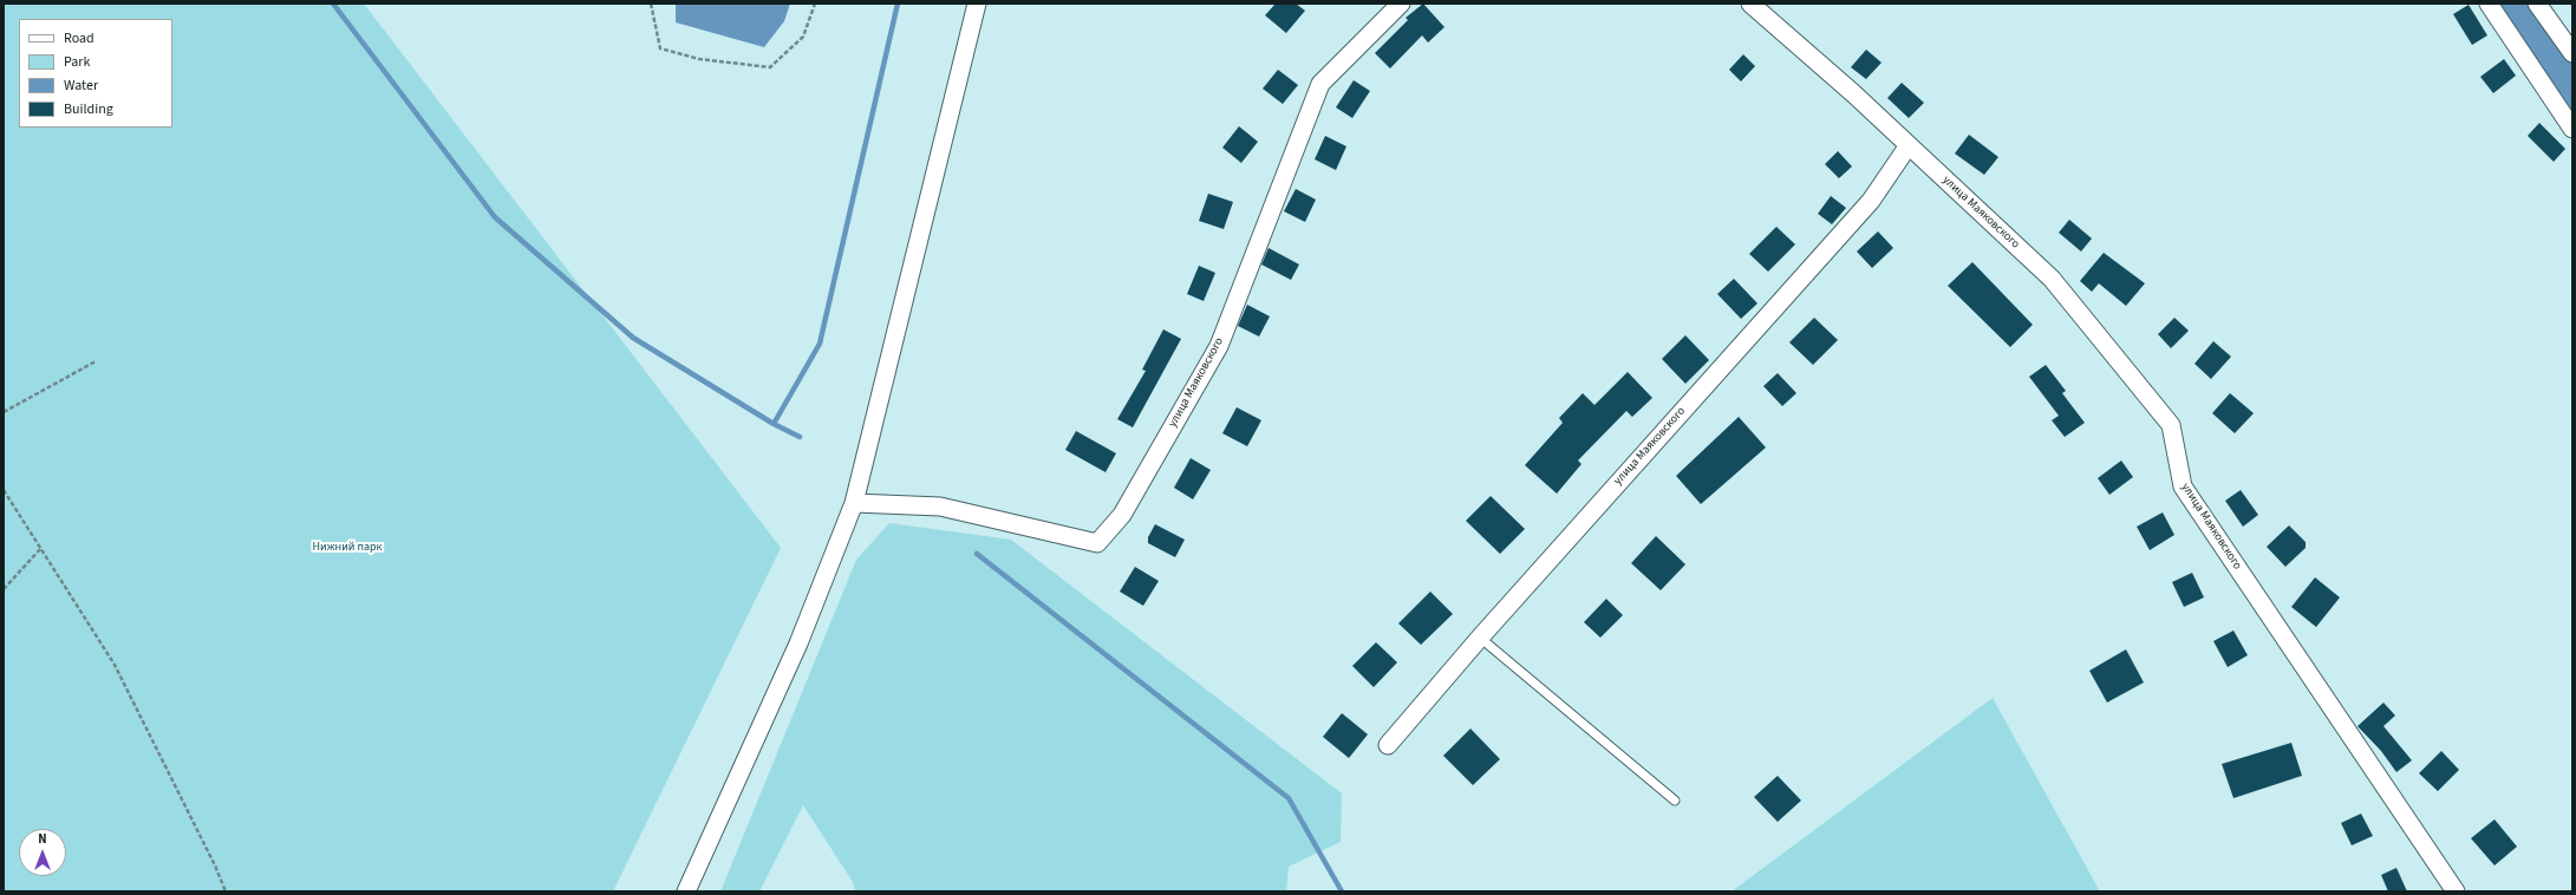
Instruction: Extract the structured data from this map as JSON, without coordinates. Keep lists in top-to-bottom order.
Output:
{
  "streets": {
    "street": ["улица Маяковского"]
  },
  "parks": ["Нижний парк"],
  "legend": [
    "Road",
    "Park",
    "Water",
    "Building"
  ],
  "north": "top"
}
